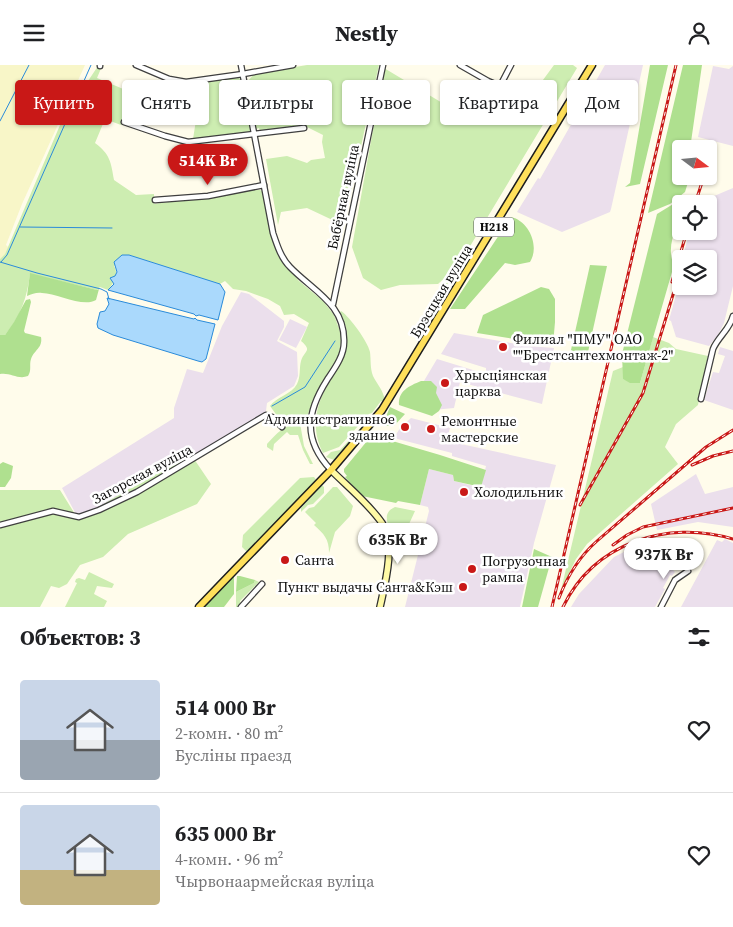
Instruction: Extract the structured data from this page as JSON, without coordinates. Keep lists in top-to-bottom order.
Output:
{
  "streets": {
    "main road": ["Н218", "Брэсцкая вуліца"],
    "street": ["Бабёрная вуліца", "Загорская вуліца"]
  },
  "places": [
    "Филиал \"ПМУ\" ОАО \"\"Брестсантехмонтаж-2\"",
    "Хрысціянская царква",
    "Административное здание",
    "Ремонтные мастерские",
    "Холодильник",
    "Санта",
    "Погрузочная рампа",
    "Пункт выдачы Санта&Кэш"
  ],
  "north": "right",
  "page": {
    "header": "Nestly",
    "chip": [
      "Купить",
      "Снять",
      "Фильтры",
      "Новое",
      "Квартира",
      "Дом"
    ],
    "price": ["514K Br", "635K Br", "937K Br"],
    "heading": "Объектов: 3",
    "list": [
      {
        "name": "514 000 Br",
        "note": "2-комн. · 80 m² · Бусліны праезд"
      },
      {
        "name": "635 000 Br",
        "note": "4-комн. · 96 m² · Чырвонаармейская вуліца"
      }
    ]
  }
}
